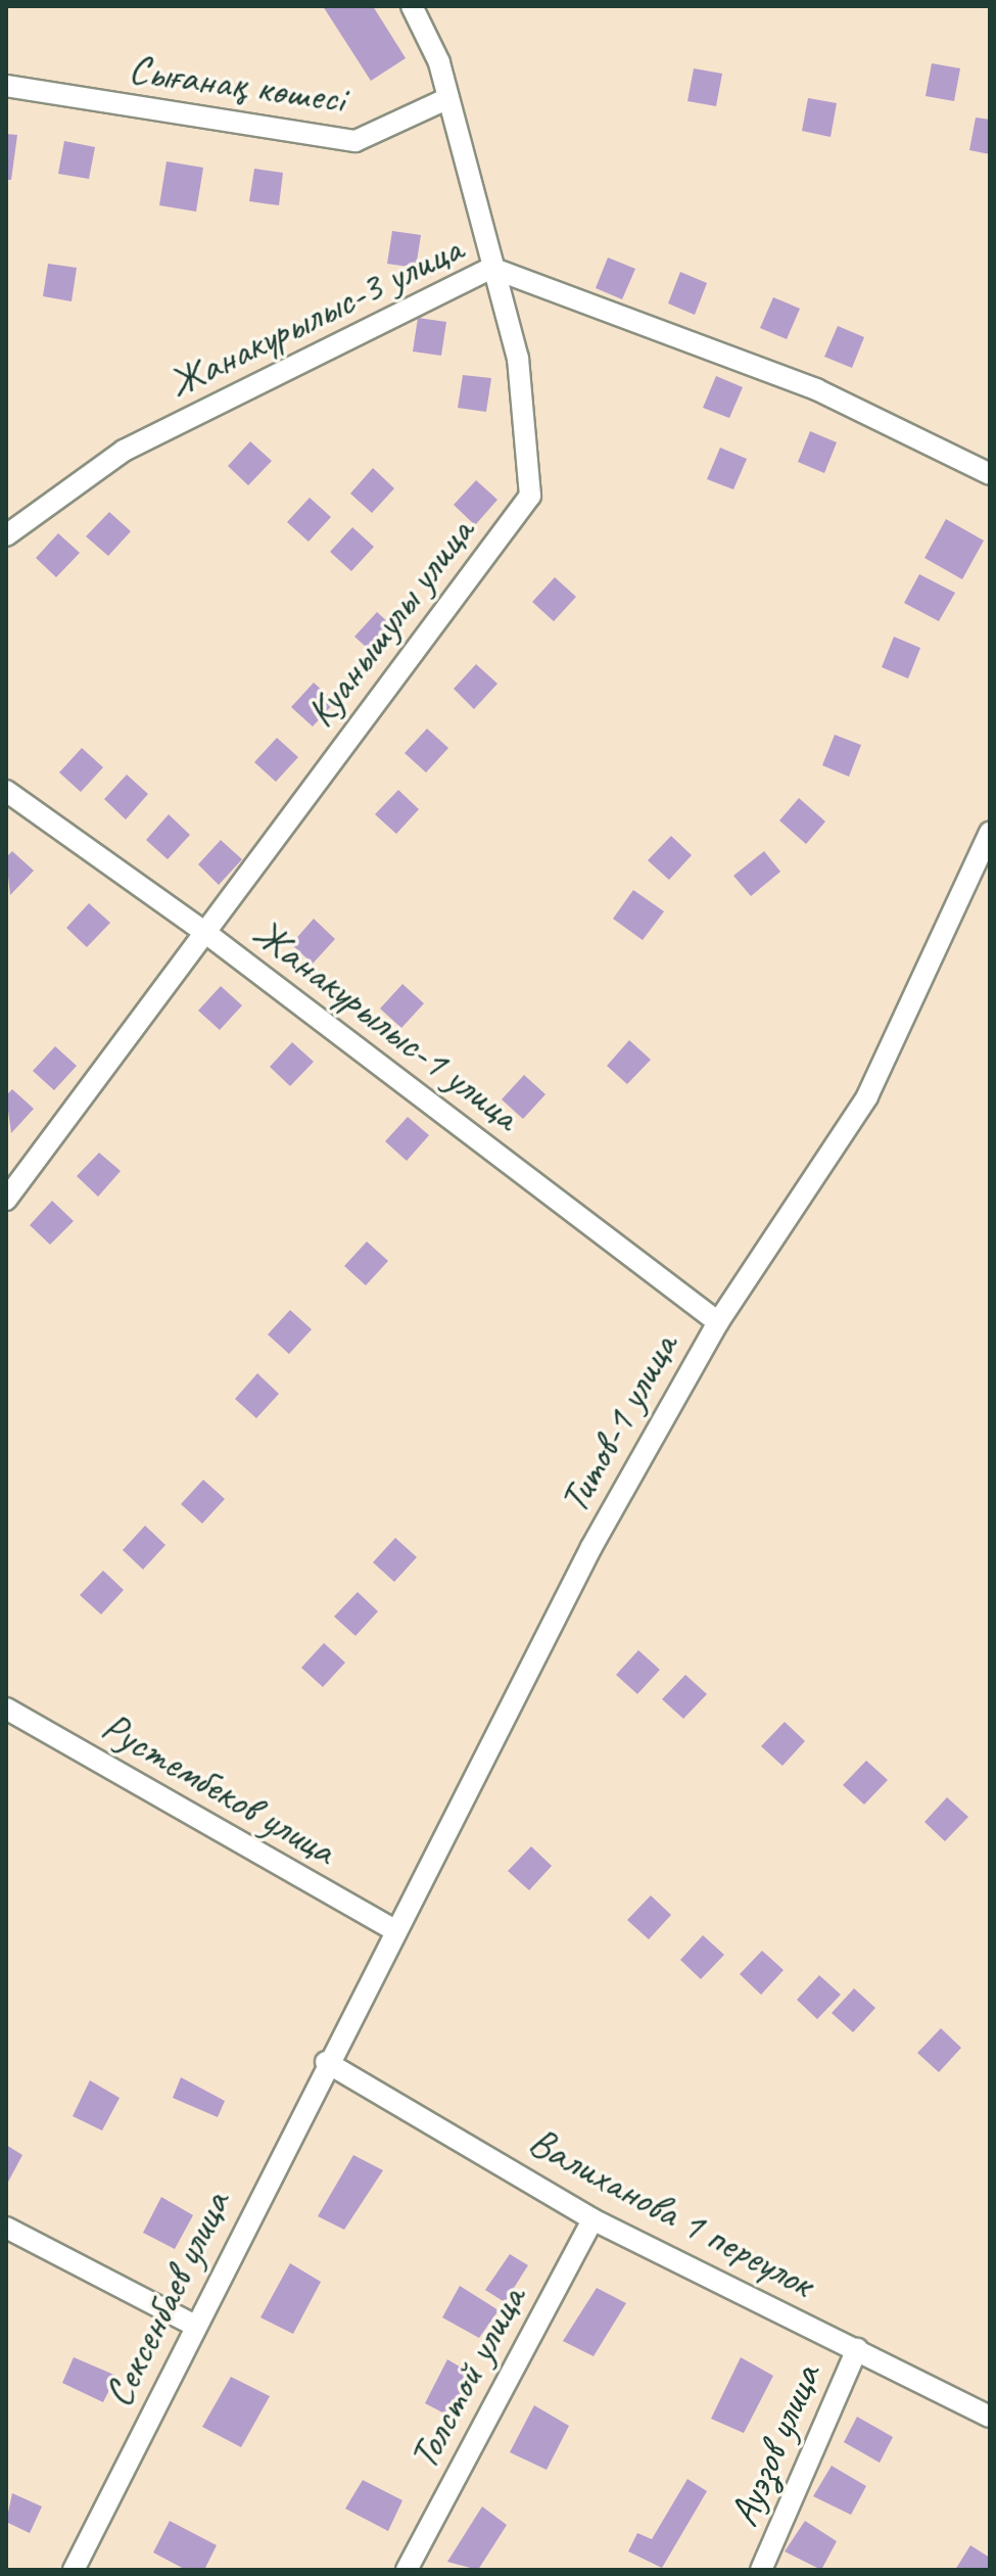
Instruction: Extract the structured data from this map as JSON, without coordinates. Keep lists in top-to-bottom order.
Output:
{
  "streets": {
    "street": [
      "Сығанақ көшесі",
      "Жанакурылыс-3 улица",
      "Куанышулы улица",
      "Жанакурылыс-1 улица",
      "Титов-1 улица",
      "Рустембеков улица",
      "Валиханова 1 переулок",
      "Сексенбаев улица",
      "Толстой улица",
      "Ауэзов улица"
    ]
  },
  "crossings": [
    ["Сығанақ көшесі", "Куанышулы улица"],
    ["Жанакурылыс-3 улица", "Куанышулы улица"],
    ["Куанышулы улица", "Жанакурылыс-1 улица"],
    ["Жанакурылыс-1 улица", "Титов-1 улица"],
    ["Титов-1 улица", "Рустембеков улица"],
    ["Титов-1 улица", "Валиханова 1 переулок"],
    ["Титов-1 улица", "Сексенбаев улица"],
    ["Валиханова 1 переулок", "Сексенбаев улица"],
    ["Валиханова 1 переулок", "Толстой улица"],
    ["Валиханова 1 переулок", "Ауэзов улица"]
  ]
}
